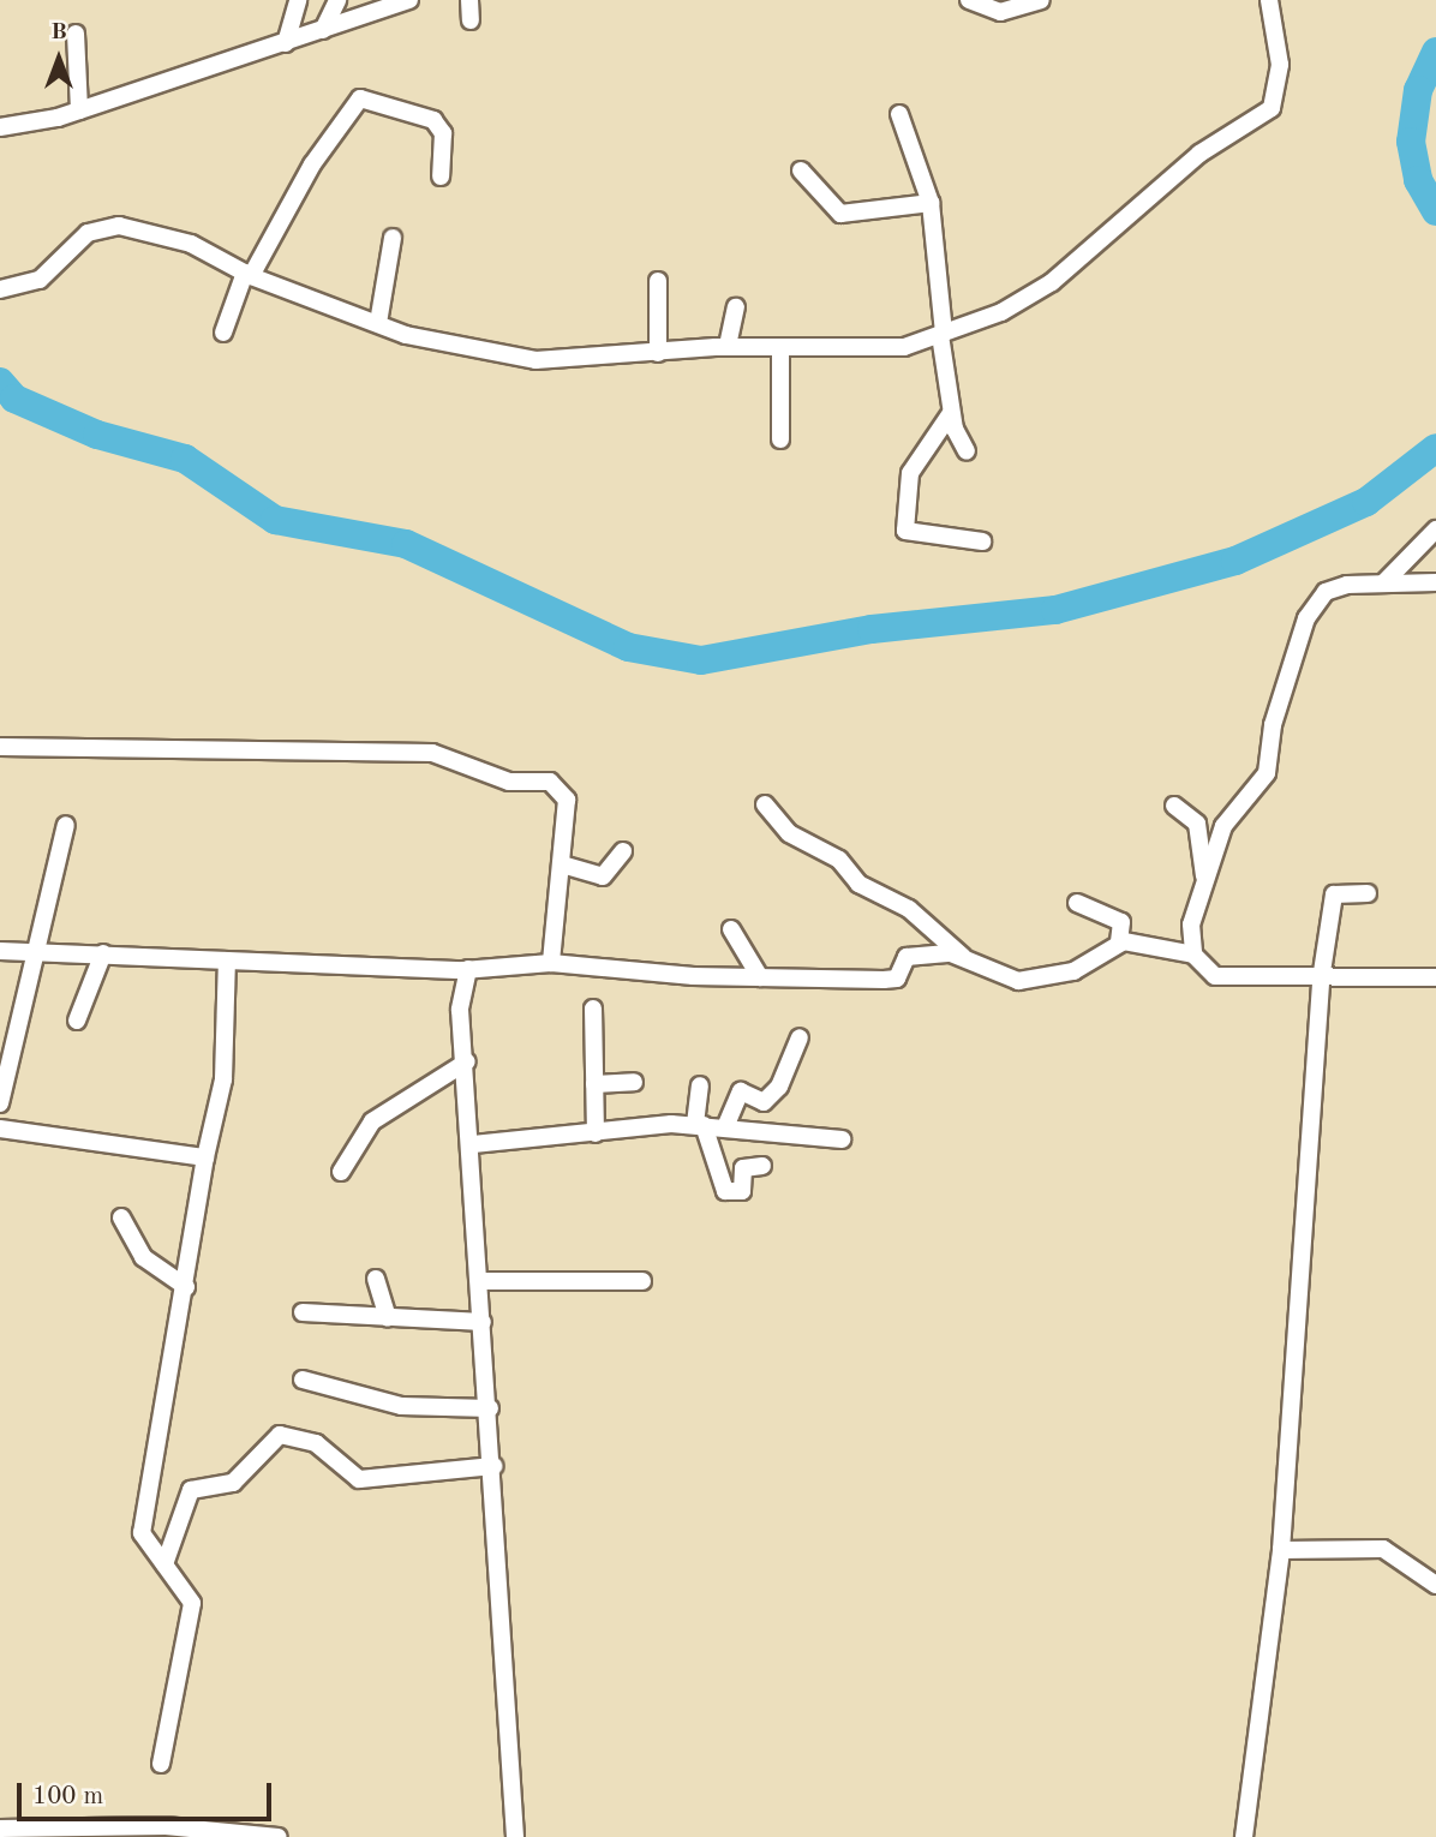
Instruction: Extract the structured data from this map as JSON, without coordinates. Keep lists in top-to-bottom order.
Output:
{
  "scale_bar": "100 m",
  "north": "top"
}
